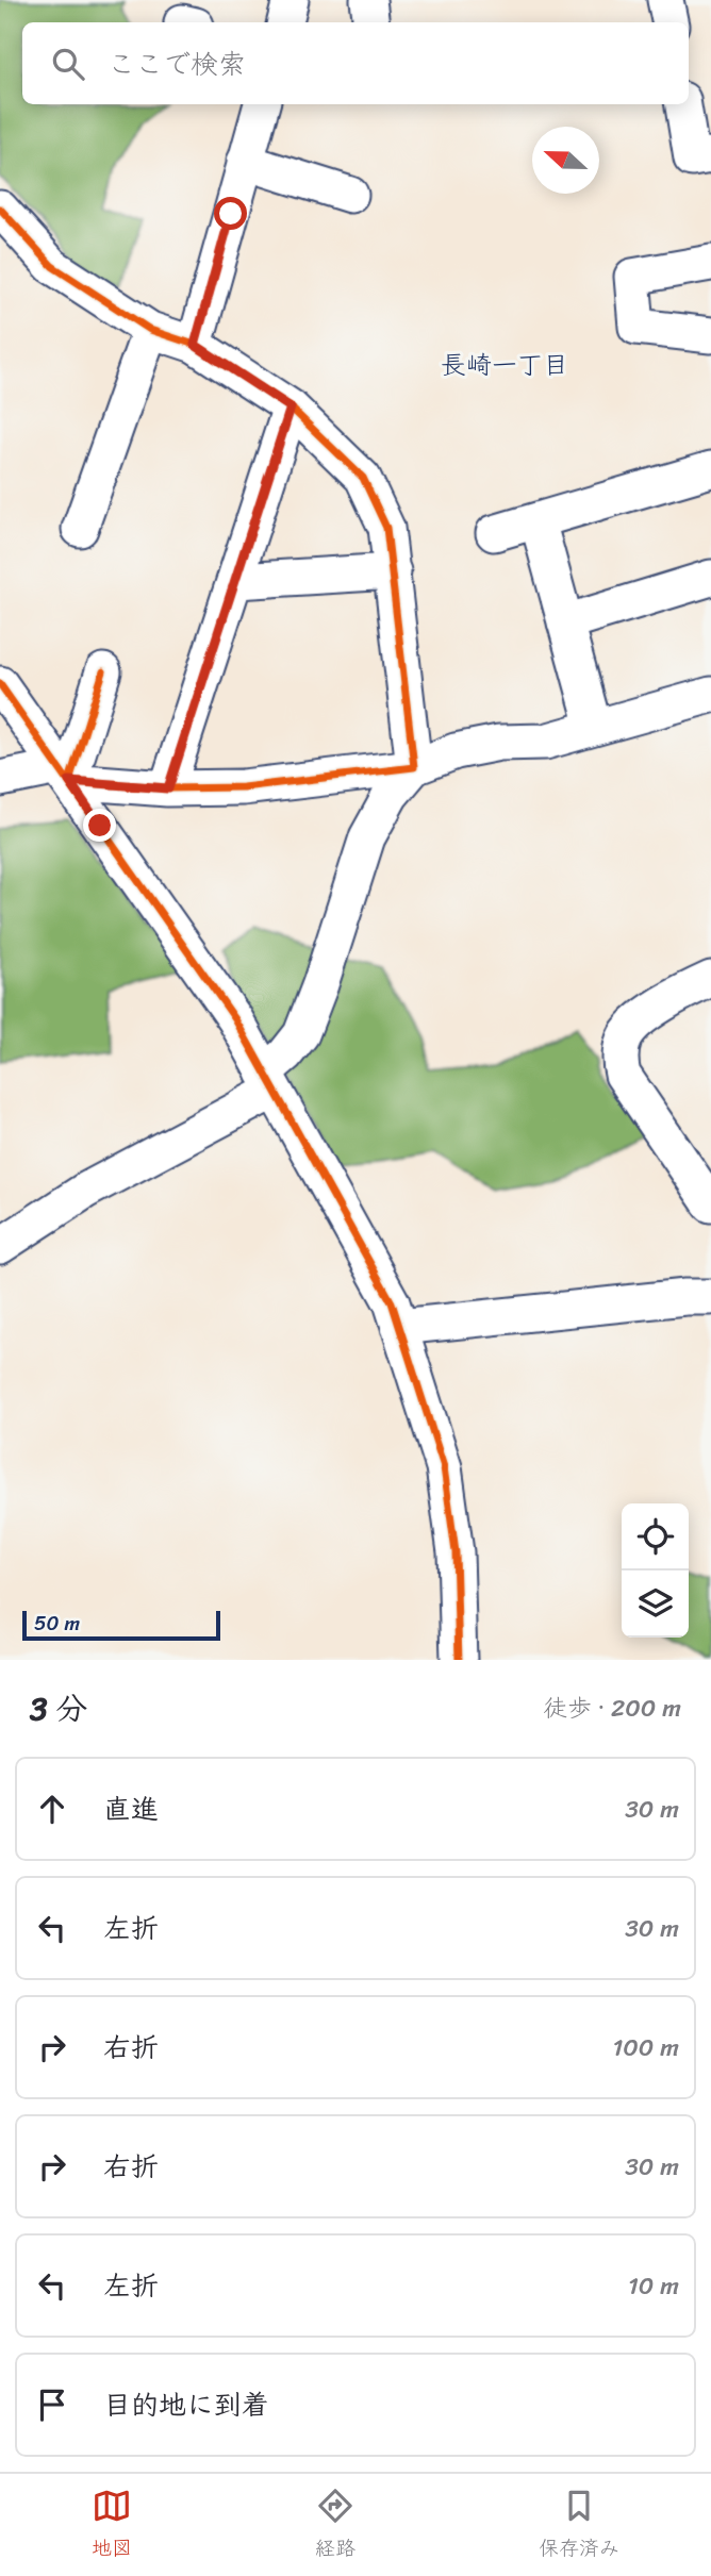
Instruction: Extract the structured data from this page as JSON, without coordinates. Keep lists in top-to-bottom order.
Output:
{
  "districts": ["長崎一丁目"],
  "scale_bar": "50 m",
  "north": "left",
  "page": {
    "search": "ここで検索",
    "scale": "50 m",
    "heading": ["3 分", "徒歩 · 200 m"],
    "list": [
      ["直進", "30 m"],
      ["左折", "30 m"],
      ["右折", "100 m"],
      ["右折", "30 m"],
      ["左折", "10 m"],
      "目的地に到着"
    ],
    "nav": ["地図", "経路", "保存済み"]
  }
}
